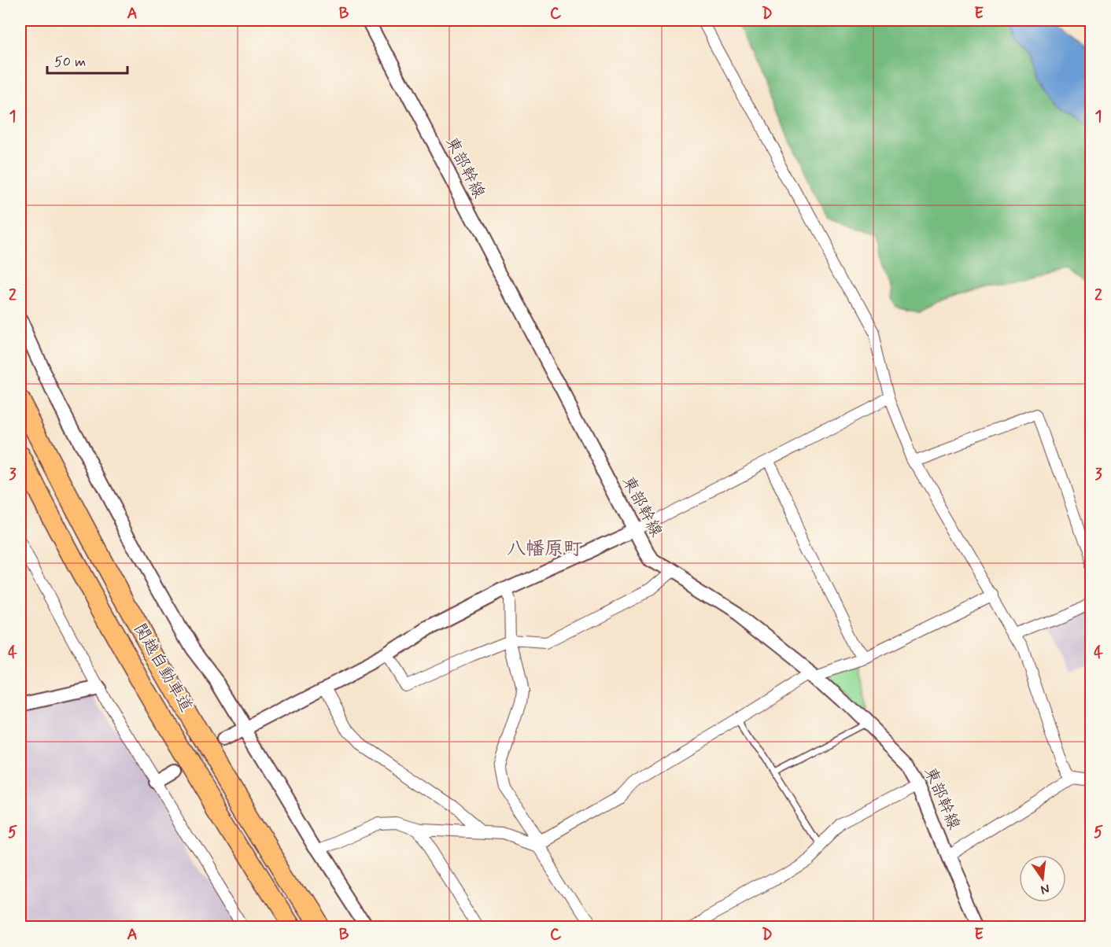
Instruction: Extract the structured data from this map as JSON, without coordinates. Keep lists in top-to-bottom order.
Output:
{
  "streets": {
    "highway": ["関越自動車道"],
    "street": ["東部幹線"]
  },
  "districts": ["八幡原町"],
  "scale_bar": "50 m",
  "north": "bottom",
  "grid": {
    "columns": [
      "A",
      "B",
      "C",
      "D",
      "E"
    ],
    "rows": [
      "1",
      "2",
      "3",
      "4",
      "5"
    ]
  }
}
